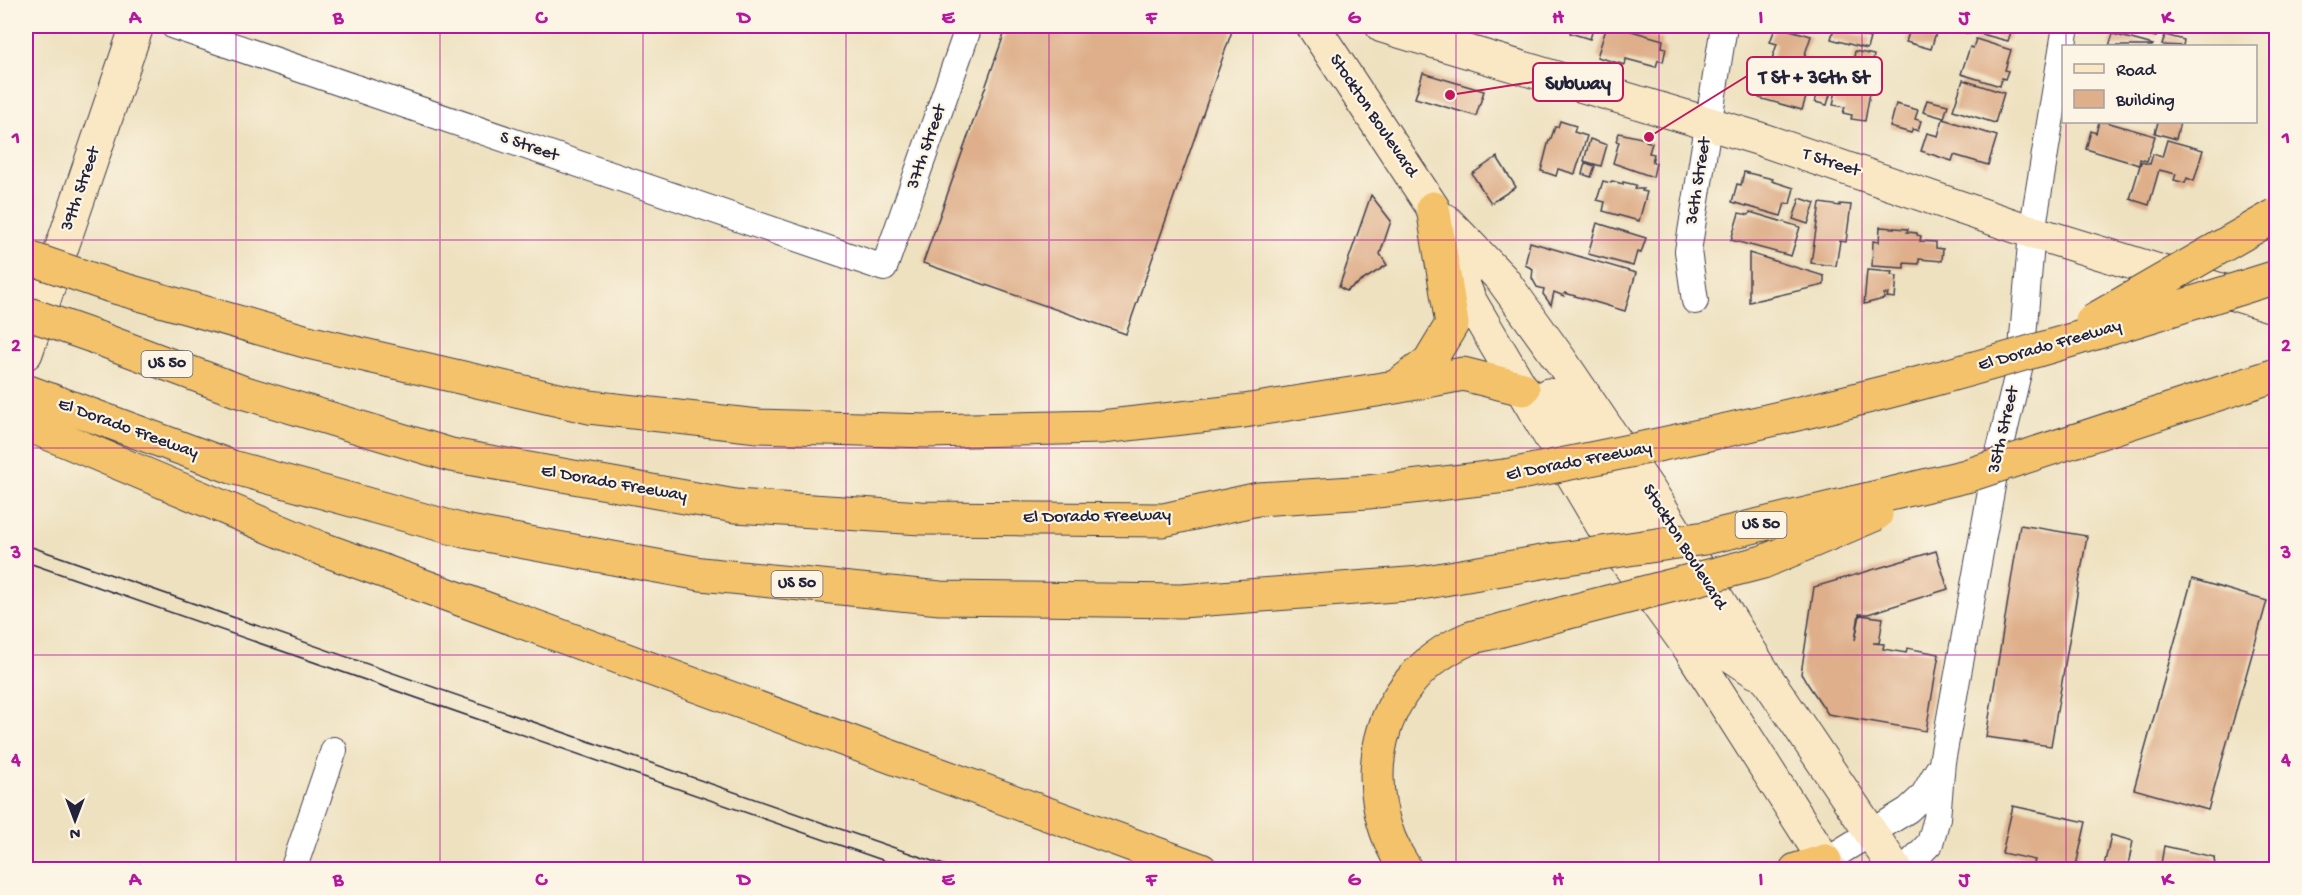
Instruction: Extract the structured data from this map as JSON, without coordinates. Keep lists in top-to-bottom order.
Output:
{
  "streets": {
    "highway": ["El Dorado Freeway", "US 50"],
    "main road": ["Stockton Boulevard", "T Street", "39th Street"],
    "street": [
      "S Street",
      "37th Street",
      "36th Street",
      "35th Street"
    ]
  },
  "crossings": [
    ["Stockton Boulevard", "35th Street"],
    ["S Street", "37th Street"],
    ["T Street", "36th Street"],
    ["T Street", "35th Street"]
  ],
  "places": ["Subway", "T St + 36th St"],
  "legend": ["Road", "Building"],
  "north": "bottom",
  "grid": {
    "columns": [
      "A",
      "B",
      "C",
      "D",
      "E",
      "F",
      "G",
      "H",
      "I",
      "J",
      "K"
    ],
    "rows": [
      "1",
      "2",
      "3",
      "4"
    ]
  }
}
